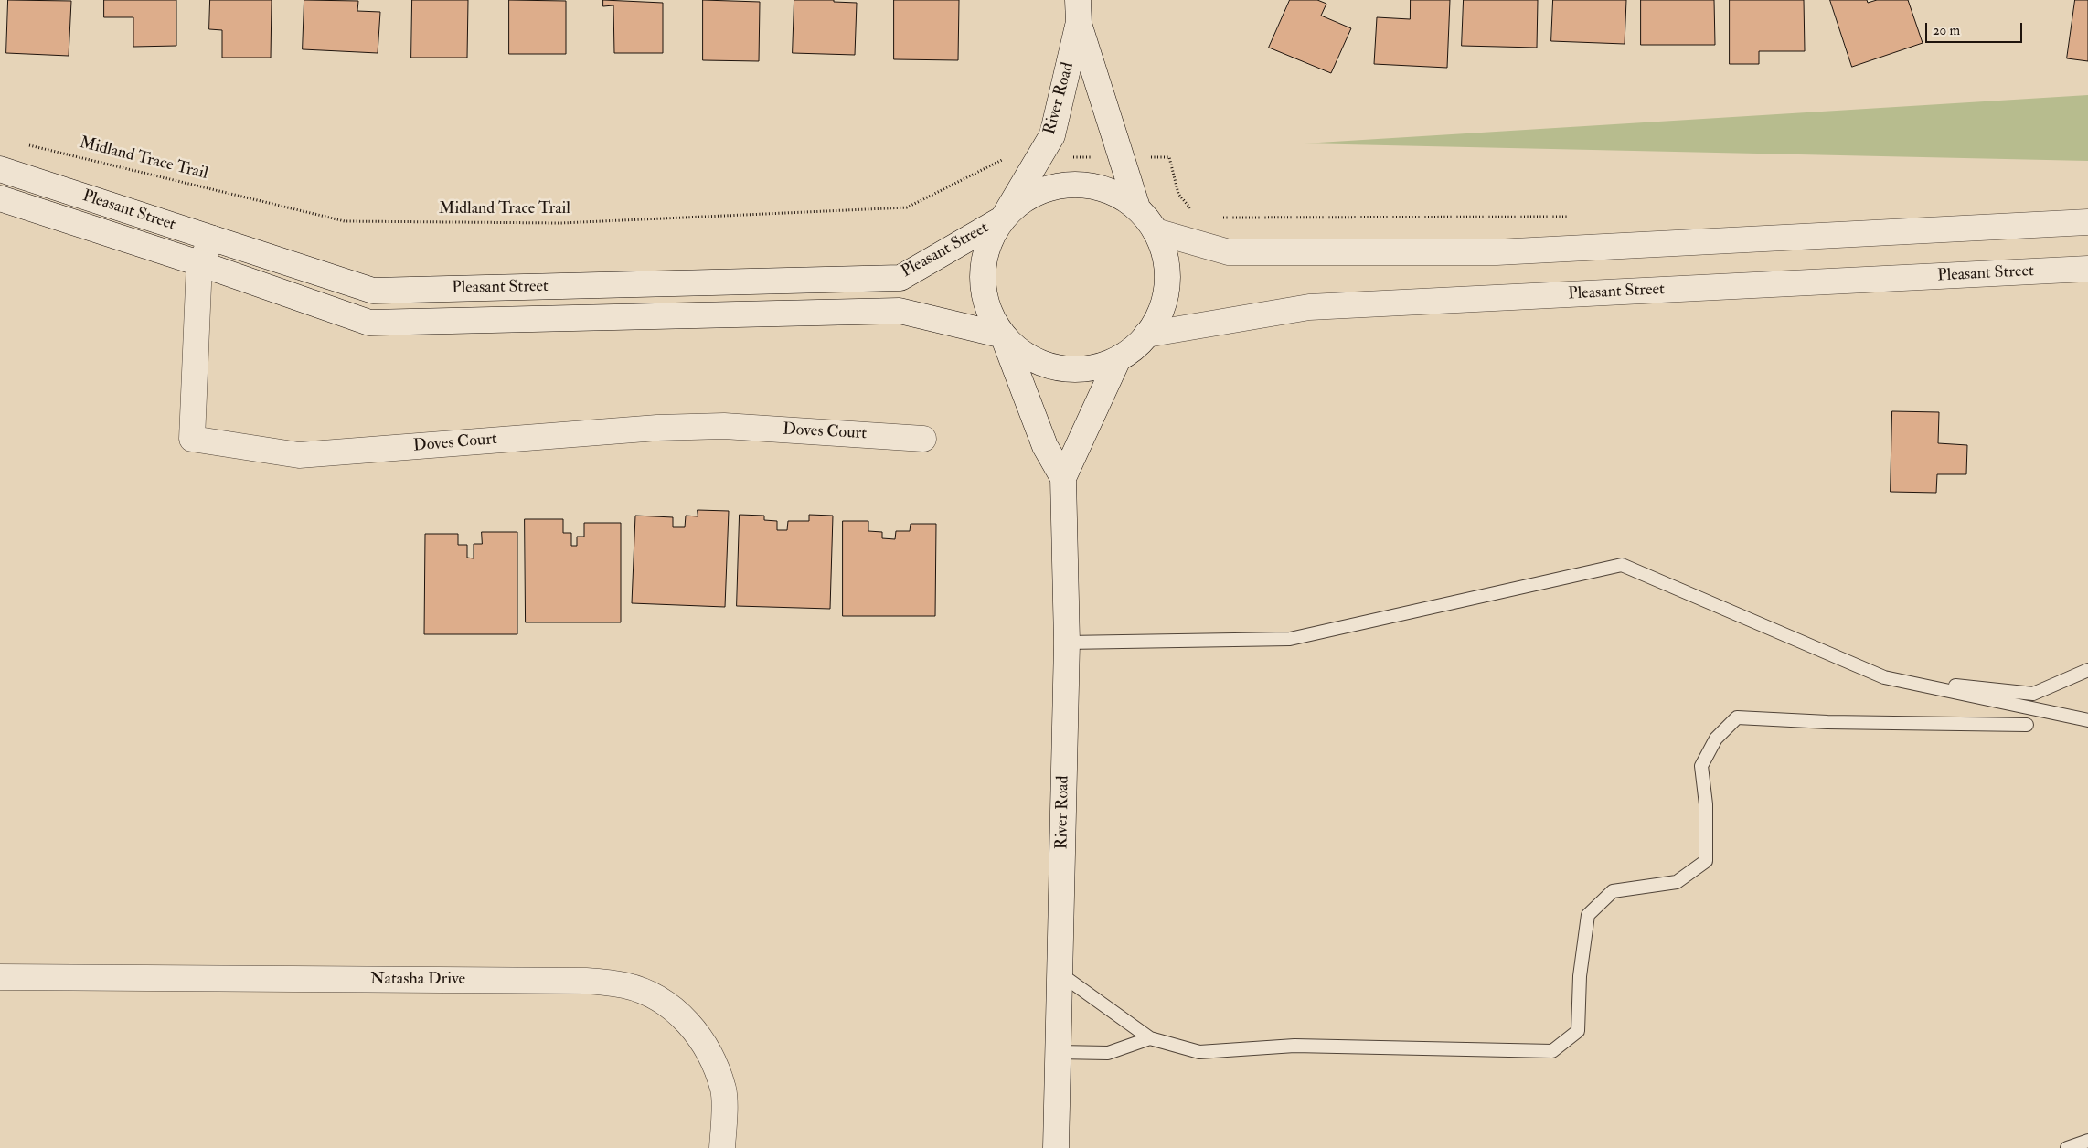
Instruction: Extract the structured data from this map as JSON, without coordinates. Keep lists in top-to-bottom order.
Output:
{
  "streets": {
    "main road": [
      "River Road",
      "Pleasant Street",
      "Doves Court",
      "Natasha Drive"
    ],
    "path": ["Midland Trace Trail"]
  },
  "crossings": [
    ["River Road", "Midland Trace Trail"],
    ["River Road", "Pleasant Street"],
    ["Pleasant Street", "Doves Court"]
  ],
  "scale_bar": "20 m"
}
